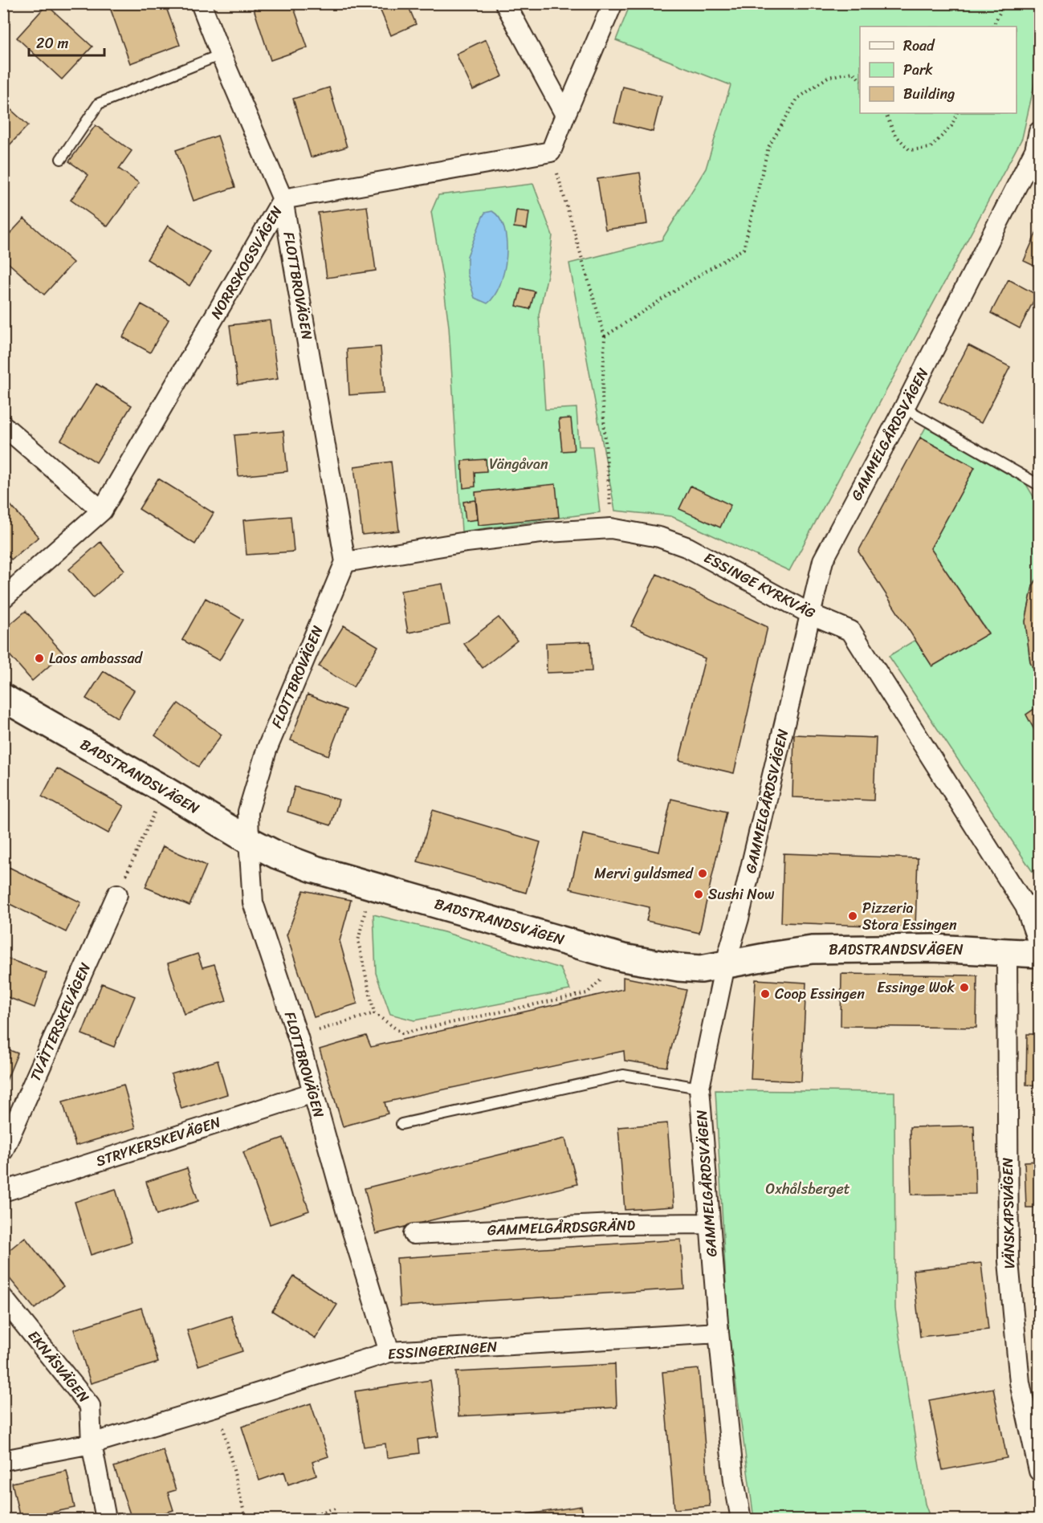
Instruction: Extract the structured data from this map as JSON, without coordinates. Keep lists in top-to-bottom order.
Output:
{
  "streets": {
    "street": [
      "NORRSKOGSVÄGEN",
      "FLOTTBROVÄGEN",
      "GAMMELGÅRDSVÄGEN",
      "ESSINGE KYRKVÄG",
      "BADSTRANDSVÄGEN",
      "TVÄTTERSKEVÄGEN",
      "STRYKERSKEVÄGEN",
      "VÄNSKAPSVÄGEN",
      "GAMMELGÅRDSGRÄND",
      "ESSINGERINGEN",
      "EKNÄSVÄGEN"
    ]
  },
  "crossings": [
    ["NORRSKOGSVÄGEN", "FLOTTBROVÄGEN"],
    ["FLOTTBROVÄGEN", "ESSINGE KYRKVÄG"],
    ["FLOTTBROVÄGEN", "BADSTRANDSVÄGEN"],
    ["FLOTTBROVÄGEN", "STRYKERSKEVÄGEN"],
    ["FLOTTBROVÄGEN", "ESSINGERINGEN"],
    ["GAMMELGÅRDSVÄGEN", "ESSINGE KYRKVÄG"],
    ["GAMMELGÅRDSVÄGEN", "BADSTRANDSVÄGEN"],
    ["GAMMELGÅRDSVÄGEN", "GAMMELGÅRDSGRÄND"],
    ["GAMMELGÅRDSVÄGEN", "ESSINGERINGEN"],
    ["BADSTRANDSVÄGEN", "VÄNSKAPSVÄGEN"],
    ["ESSINGERINGEN", "EKNÄSVÄGEN"]
  ],
  "parks": ["Vängåvan", "Oxhålsberget"],
  "places": [
    "Laos ambassad",
    "Mervi guldsmed",
    "Sushi Now",
    "Pizzeria Stora Essingen",
    "Essinge Wok",
    "Coop Essingen"
  ],
  "legend": ["Road", "Park", "Building"],
  "scale_bar": "20 m"
}
